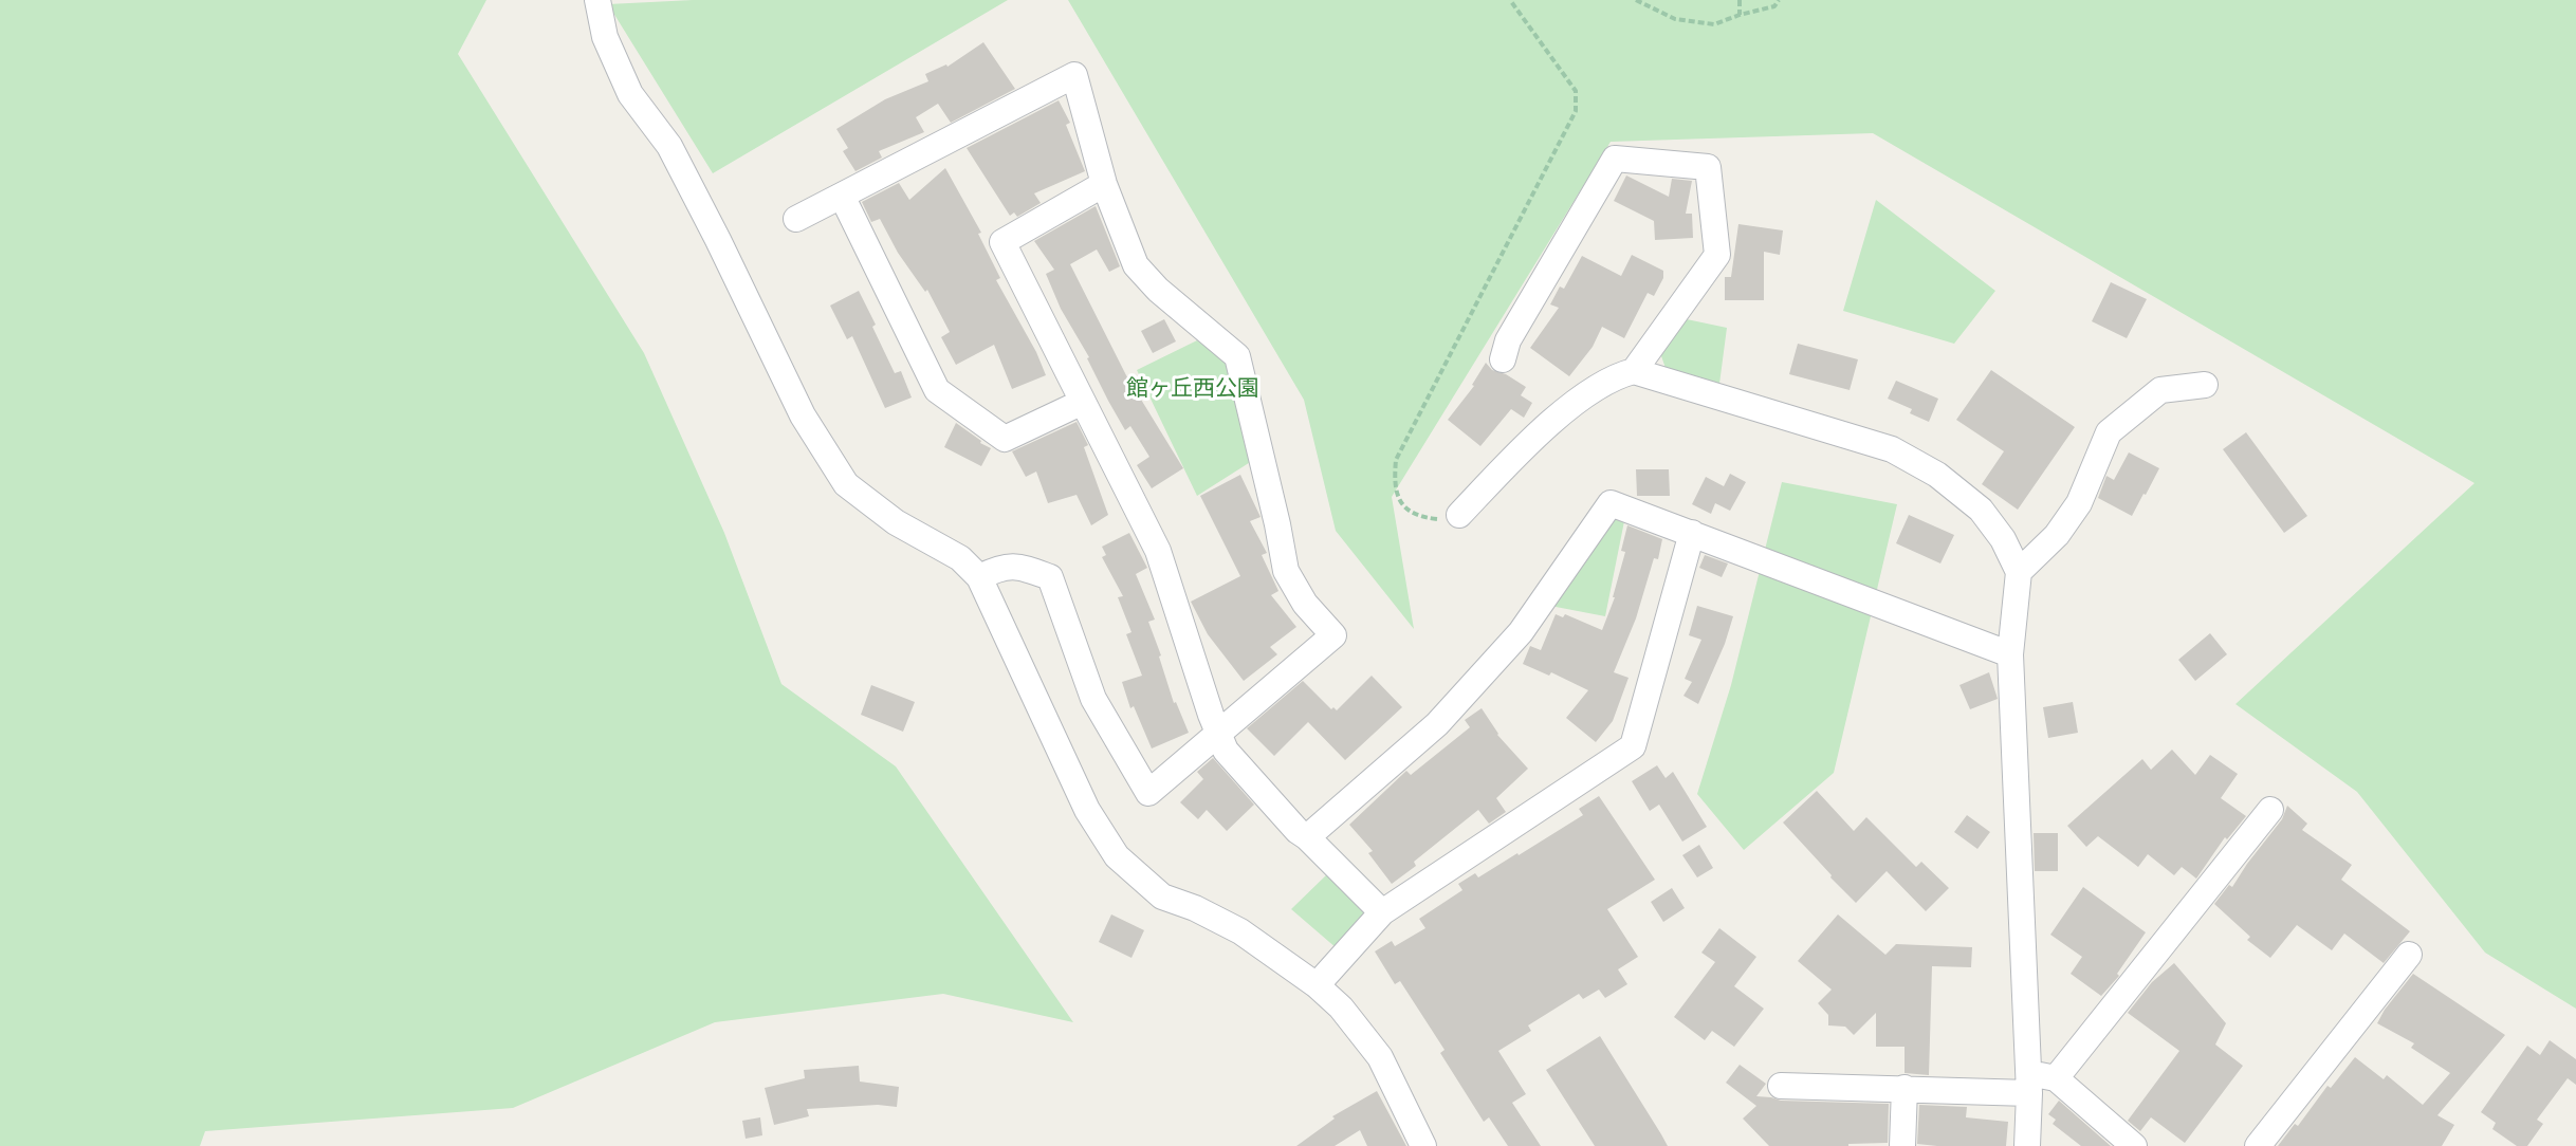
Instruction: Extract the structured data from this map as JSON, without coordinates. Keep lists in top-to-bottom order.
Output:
{
  "parks": ["館ヶ丘西公園"]
}
